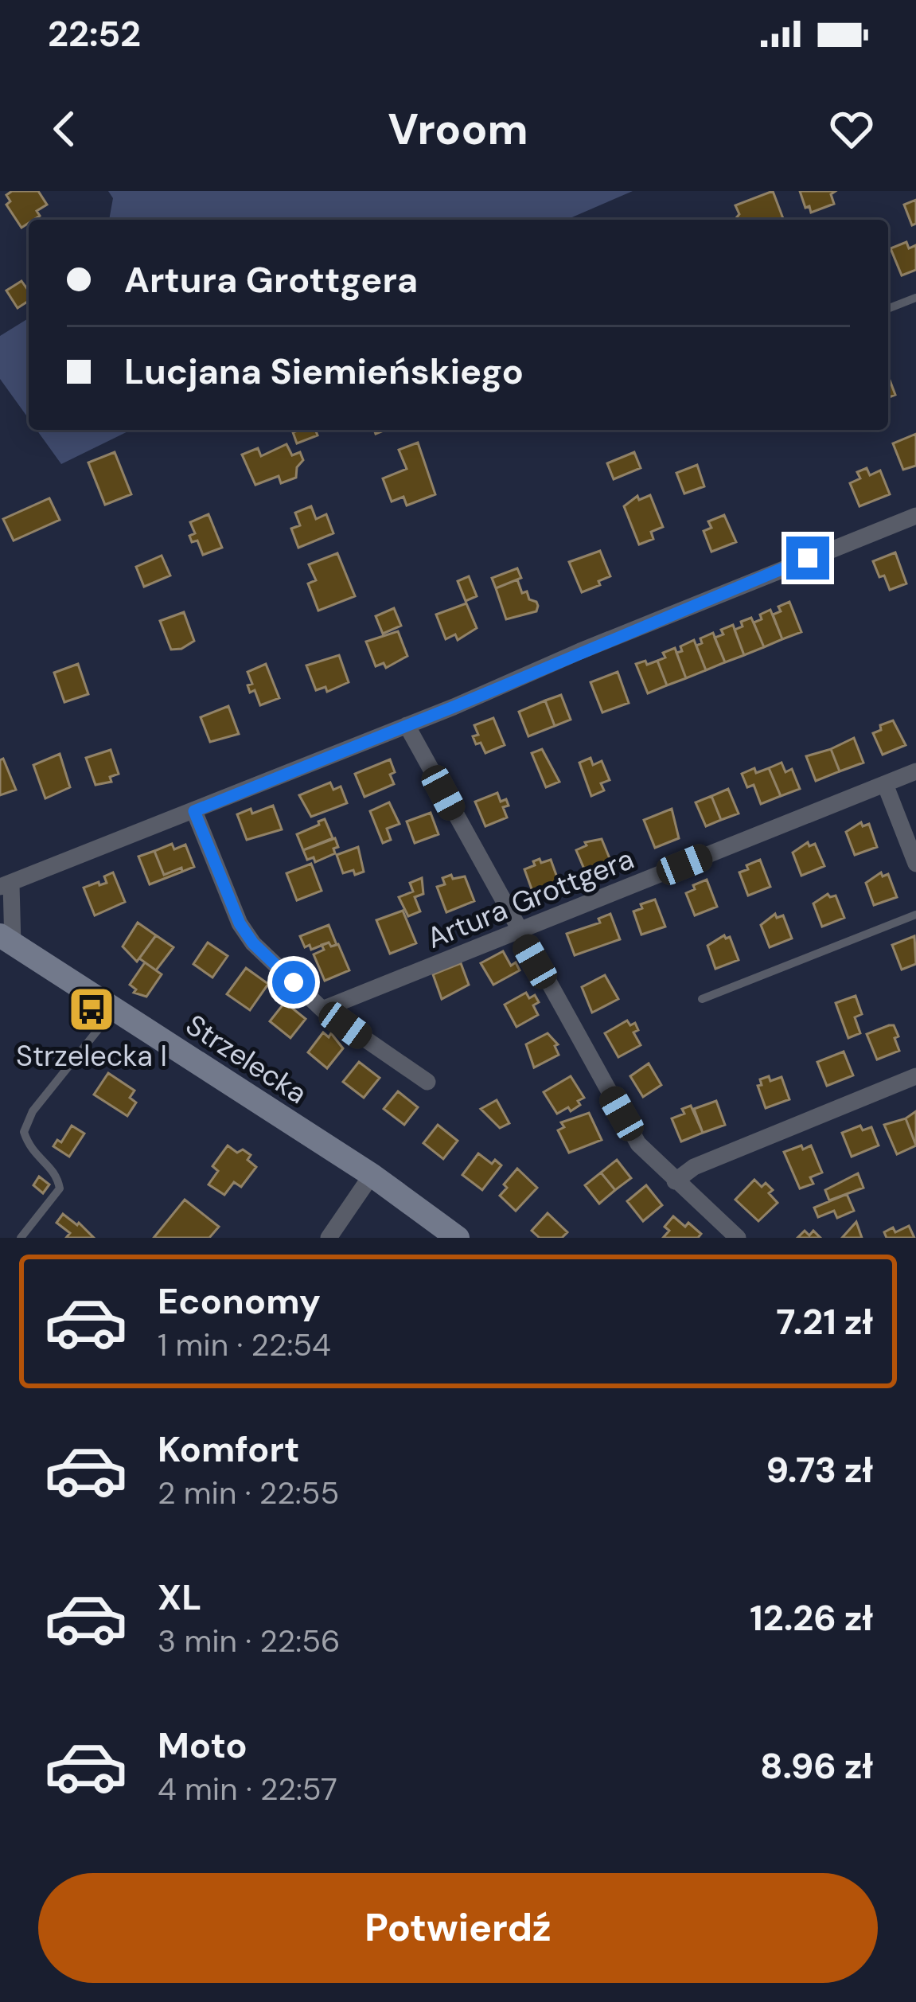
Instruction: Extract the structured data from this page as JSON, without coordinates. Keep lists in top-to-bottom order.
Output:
{
  "streets": {
    "street": ["Artura Grottgera", "Strzelecka"]
  },
  "places": {
    "bus stop": ["Strzelecka I"]
  },
  "page": {
    "status": "22:52",
    "header": "Vroom",
    "banner": ["Artura Grottgera", "Lucjana Siemieńskiego"],
    "list": [
      {
        "name": "Economy",
        "note": "1 min · 22:54",
        "value": "7.21 zł"
      },
      {
        "name": "Komfort",
        "note": "2 min · 22:55",
        "value": "9.73 zł"
      },
      {
        "name": "XL",
        "note": "3 min · 22:56",
        "value": "12.26 zł"
      },
      {
        "name": "Moto",
        "note": "4 min · 22:57",
        "value": "8.96 zł"
      }
    ],
    "buttons": "Potwierdź"
  }
}
